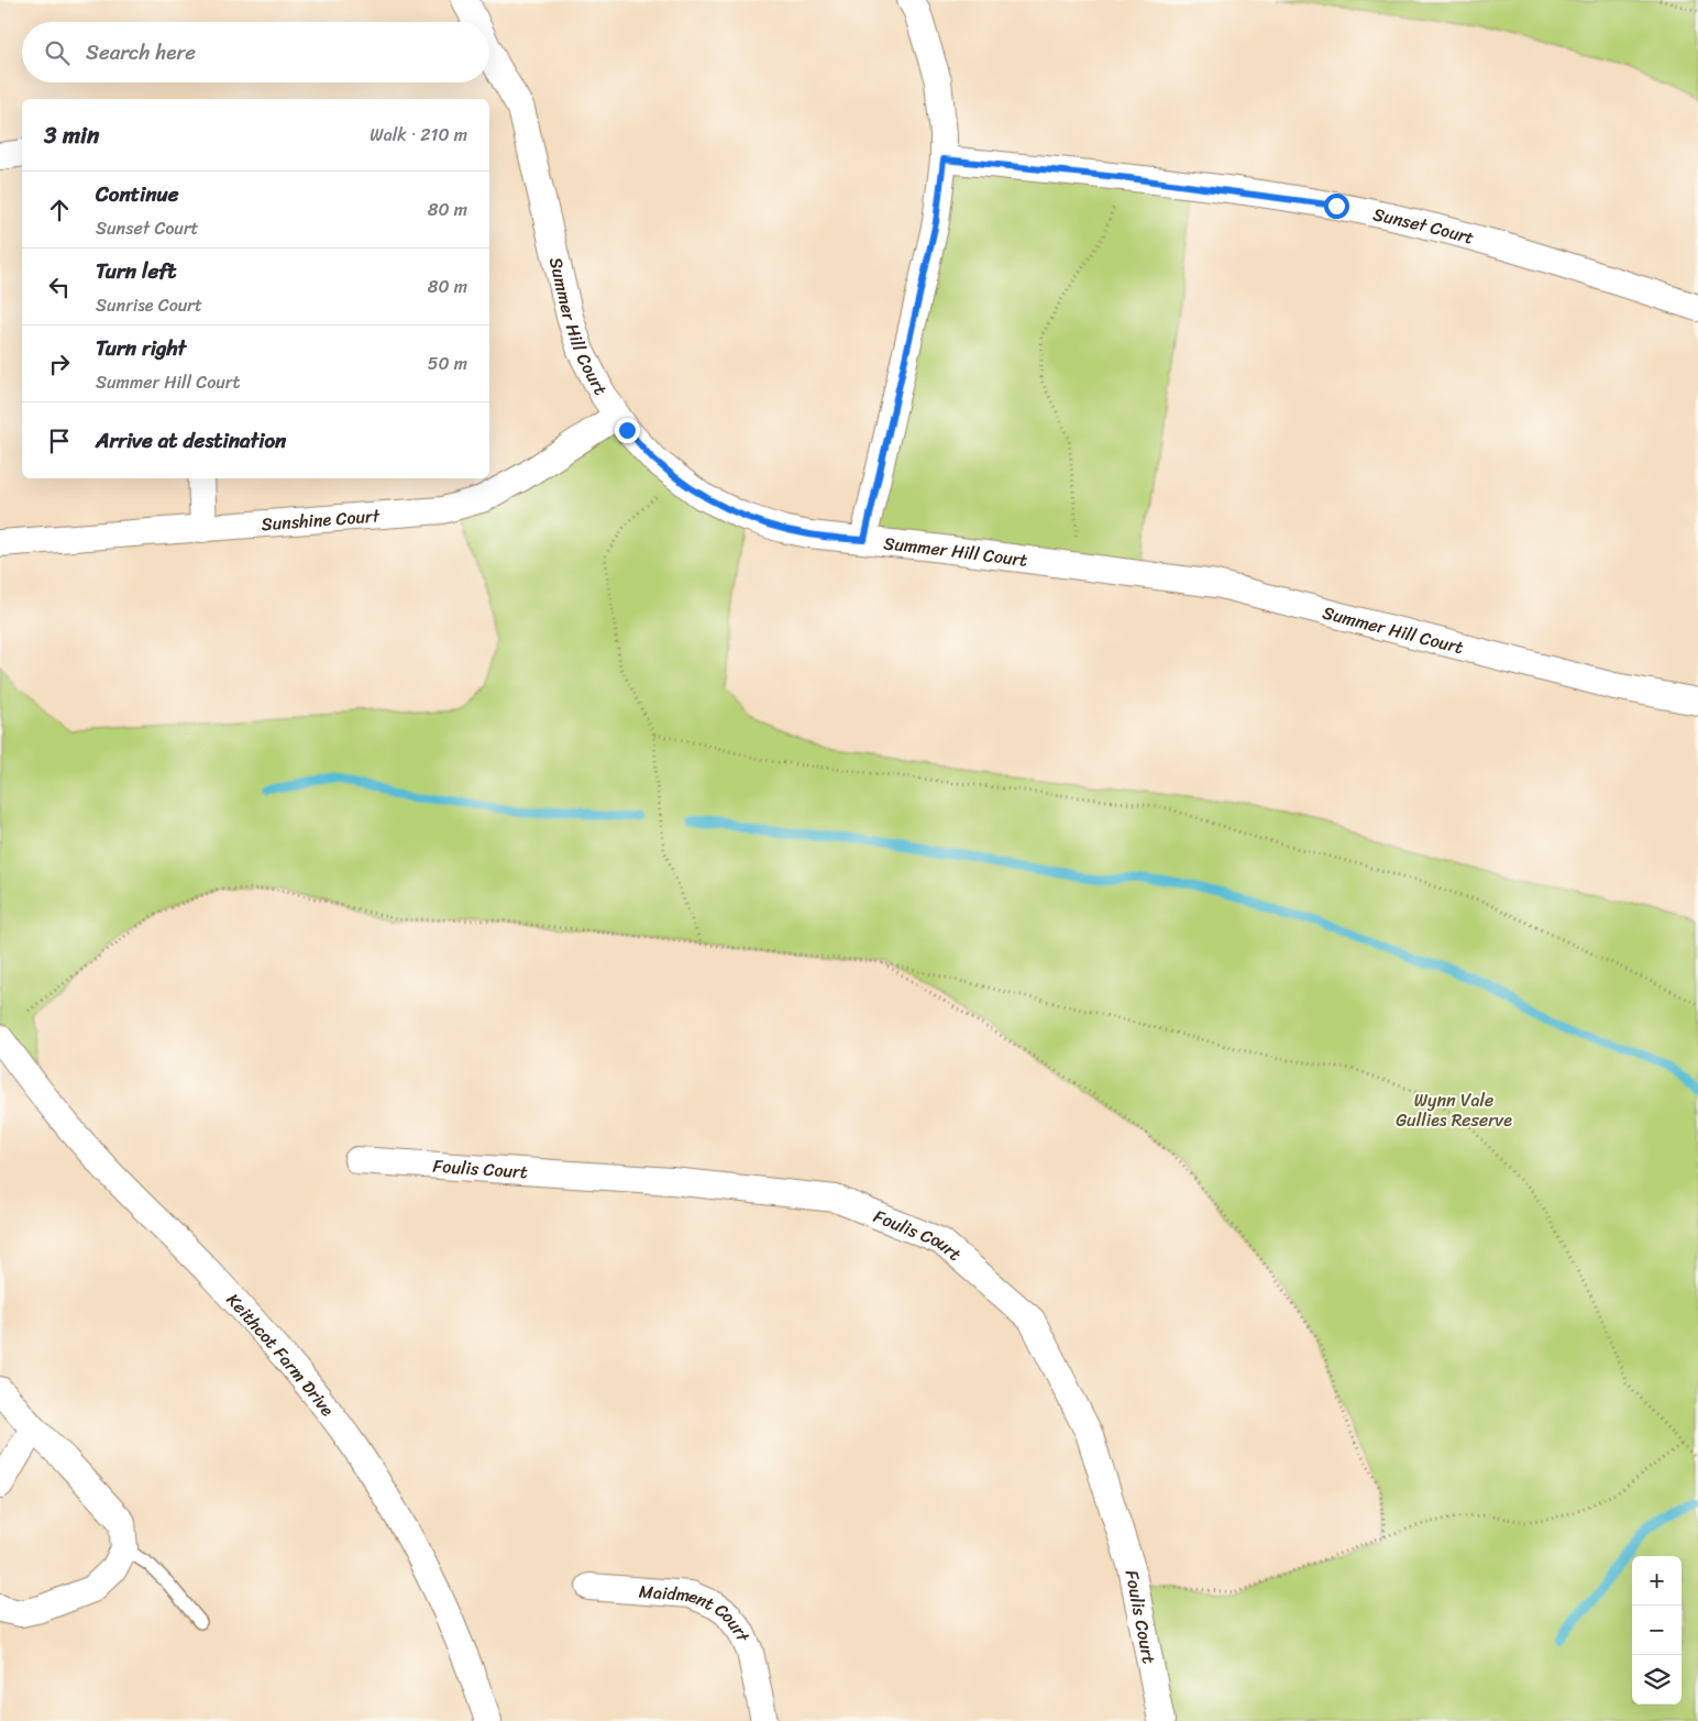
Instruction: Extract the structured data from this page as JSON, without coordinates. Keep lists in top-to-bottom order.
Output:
{
  "streets": {
    "street": [
      "Sunset Court",
      "Summer Hill Court",
      "Sunshine Court",
      "Foulis Court",
      "Keithcot Farm Drive",
      "Maidment Court"
    ]
  },
  "crossings": [
    ["Summer Hill Court", "Sunshine Court"]
  ],
  "parks": ["Wynn Vale Gullies Reserve"],
  "page": {
    "search": "Search here",
    "heading": ["3 min", "Walk · 210 m"],
    "list": [
      ["Continue", "Sunset Court", "80 m"],
      ["Turn left", "Sunrise Court", "80 m"],
      ["Turn right", "Summer Hill Court", "50 m"],
      "Arrive at destination"
    ],
    "map_buttons": ["+", "−"]
  }
}
